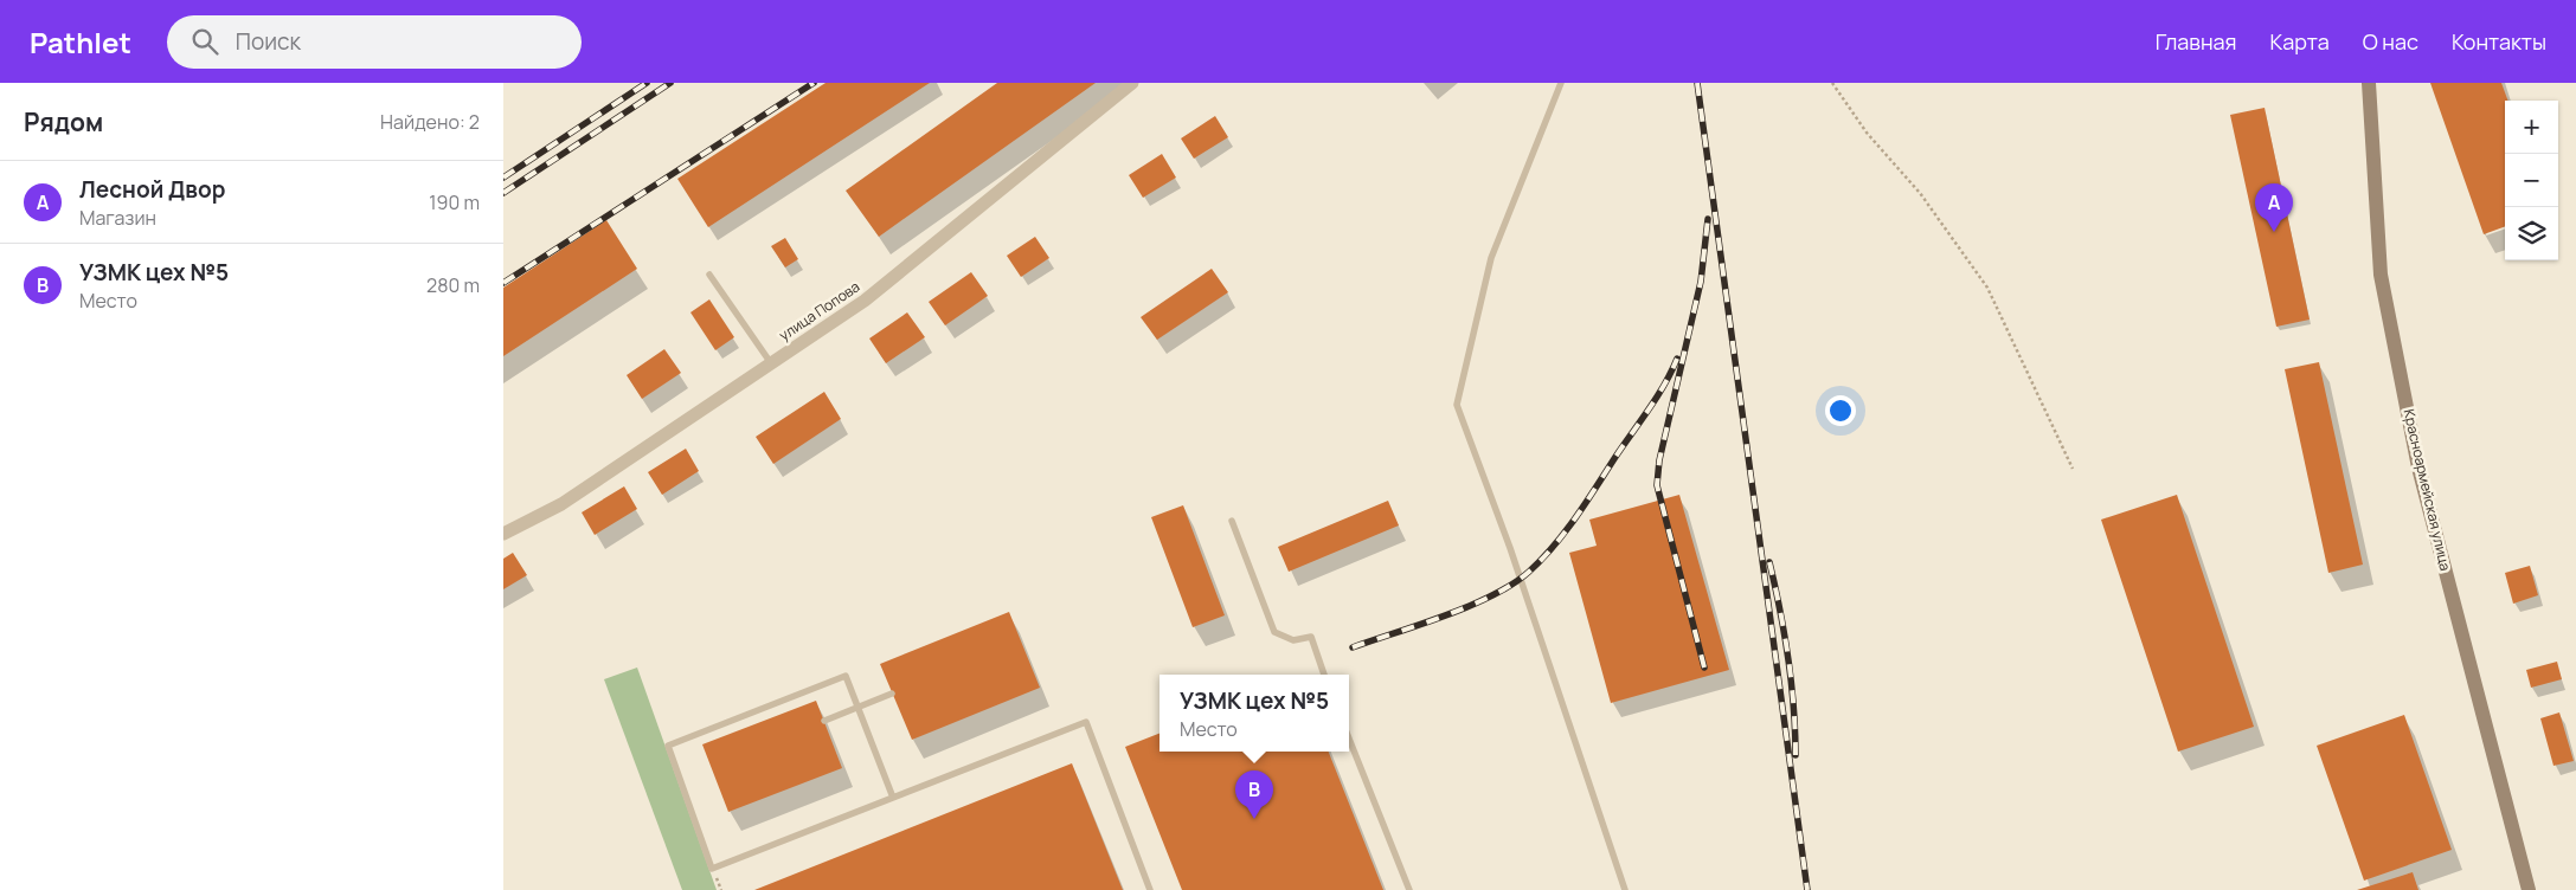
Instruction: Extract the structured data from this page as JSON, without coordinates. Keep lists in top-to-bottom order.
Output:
{
  "streets": {
    "street": ["улица Попова", "Красноармейская улица"]
  },
  "page": {
    "header": "Pathlet",
    "search": "Поиск",
    "nav": [
      "Главная",
      "Карта",
      "О нас",
      "Контакты"
    ],
    "heading": ["Рядом", "Найдено: 2"],
    "map_buttons": ["+", "−"],
    "list": [
      {
        "mark": "A",
        "name": "Лесной Двор",
        "note": "Магазин",
        "value": "190 m"
      },
      {
        "mark": "B",
        "name": "УЗМК цех №5",
        "note": "Место",
        "value": "280 m"
      }
    ],
    "pins": ["A", "B"],
    "popup": ["УЗМК цех №5", "Место"]
  }
}
